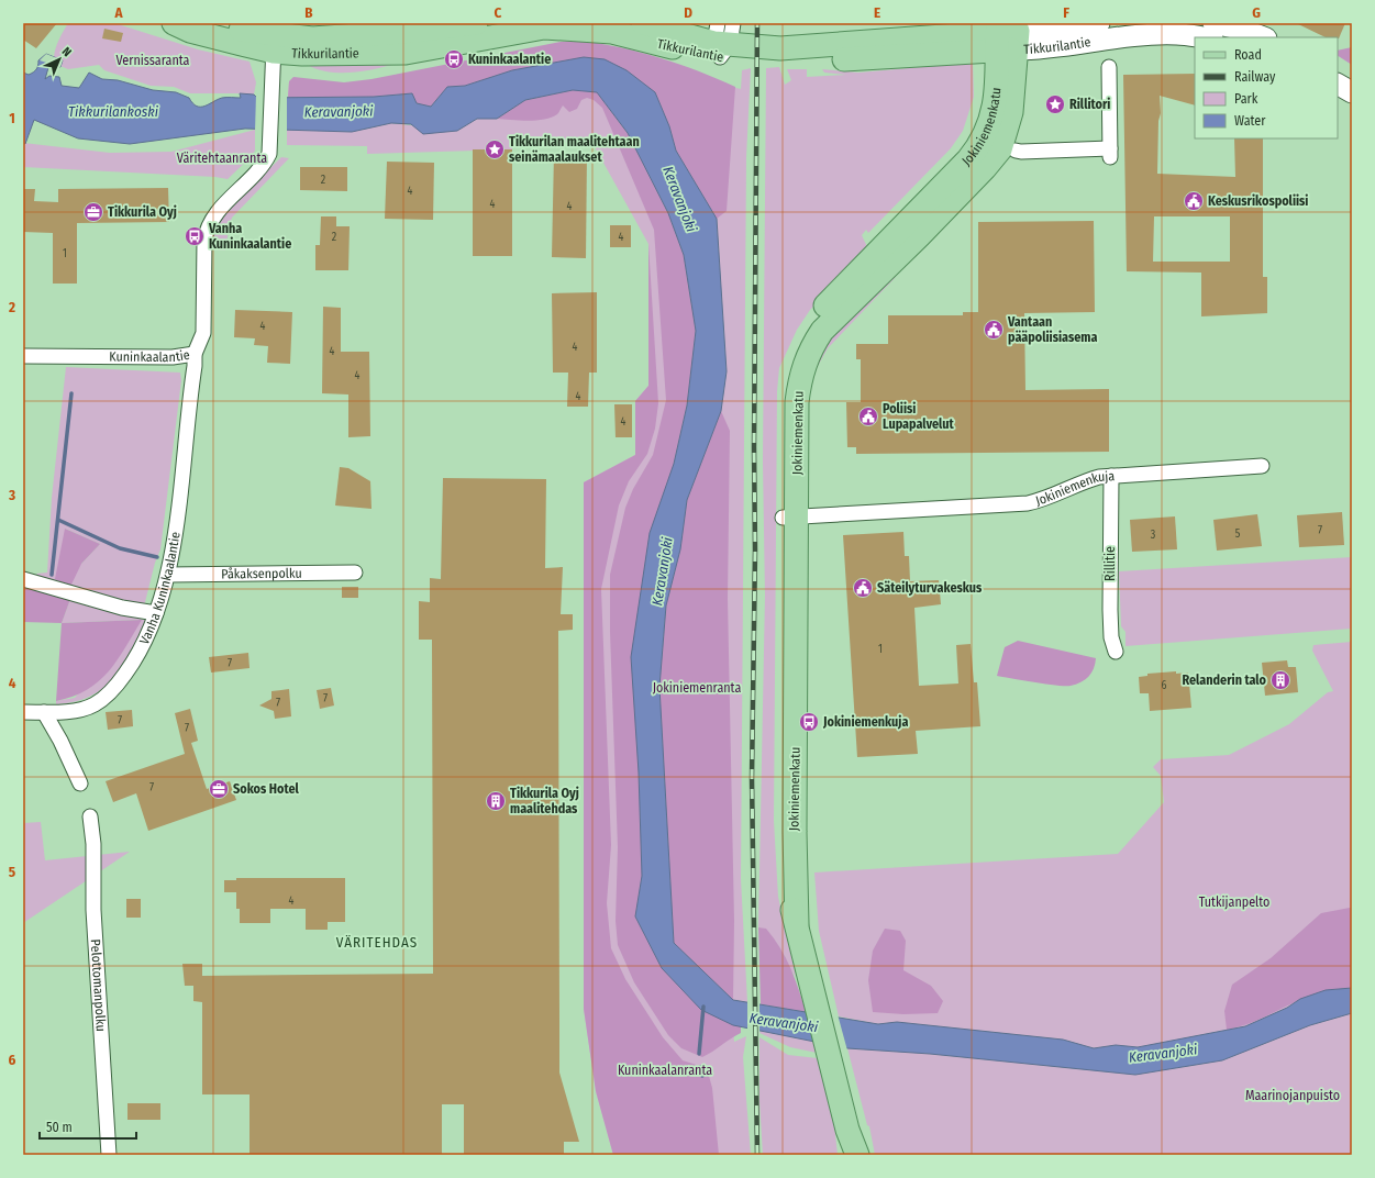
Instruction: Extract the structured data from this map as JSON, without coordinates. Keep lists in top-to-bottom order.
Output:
{
  "streets": {
    "main road": ["Tikkurilantie", "Jokiniemenkatu"],
    "street": [
      "Kuninkaalantie",
      "Jokiniemenkuja",
      "Rillitie",
      "Påkaksenpolku",
      "Vanha Kuninkaalantie",
      "Pelottomanpolku"
    ]
  },
  "crossings": [
    ["Tikkurilantie", "Jokiniemenkatu"],
    ["Tikkurilantie", "Kuninkaalantie"],
    ["Jokiniemenkatu", "Jokiniemenkuja"],
    ["Kuninkaalantie", "Vanha Kuninkaalantie"],
    ["Jokiniemenkuja", "Rillitie"],
    ["Påkaksenpolku", "Vanha Kuninkaalantie"]
  ],
  "districts": ["VÄRITEHDAS"],
  "water": ["Tikkurilankoski", "Keravanjoki"],
  "parks": [
    "Vernissaranta",
    "Väritehtaanranta",
    "Jokiniemenranta",
    "Tutkijanpelto",
    "Kuninkaalanranta",
    "Maarinojanpuisto"
  ],
  "places": {
    "bus stop": ["Kuninkaalantie", "Vanha Kuninkaalantie", "Jokiniemenkuja"],
    "place": ["Rillitori", "Tikkurilan maalitehtaan seinämaalaukset"],
    "public building": [
      "Keskusrikospoliisi",
      "Vantaan pääpoliisiasema",
      "Poliisi Lupapalvelut",
      "Säteilyturvakeskus"
    ],
    "office": ["Tikkurila Oyj", "Sokos Hotel"],
    "building": ["Relanderin talo", "Tikkurila Oyj maalitehdas"]
  },
  "house_numbers": [
    "2",
    "4",
    "4",
    "4",
    "2",
    "4",
    "1",
    "4",
    "4",
    "4",
    "4",
    "4",
    "4",
    "7",
    "5",
    "3",
    "1",
    "7",
    "6",
    "7",
    "7",
    "7",
    "7",
    "7",
    "4"
  ],
  "legend": [
    "Road",
    "Railway",
    "Park",
    "Water"
  ],
  "scale_bar": "50 m",
  "north": "top right",
  "grid": {
    "columns": [
      "A",
      "B",
      "C",
      "D",
      "E",
      "F",
      "G"
    ],
    "rows": [
      "1",
      "2",
      "3",
      "4",
      "5",
      "6"
    ]
  }
}
